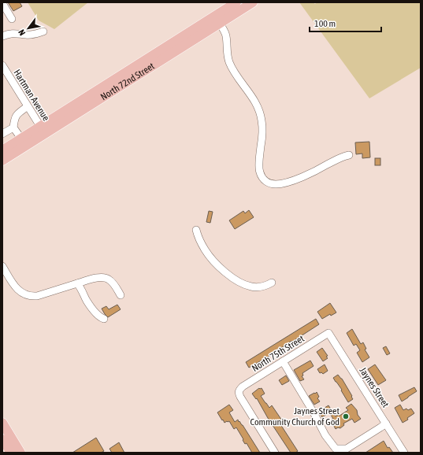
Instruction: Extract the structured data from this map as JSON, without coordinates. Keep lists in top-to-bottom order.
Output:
{
  "streets": {
    "main road": ["North 72nd Street"],
    "street": ["Hartman Avenue", "North 75th Street", "Jaynes Street"]
  },
  "crossings": [
    ["North 72nd Street", "Hartman Avenue"],
    ["North 75th Street", "Jaynes Street"]
  ],
  "places": ["Jaynes Street Community Church of God"],
  "scale_bar": "100 m",
  "north": "bottom left"
}
